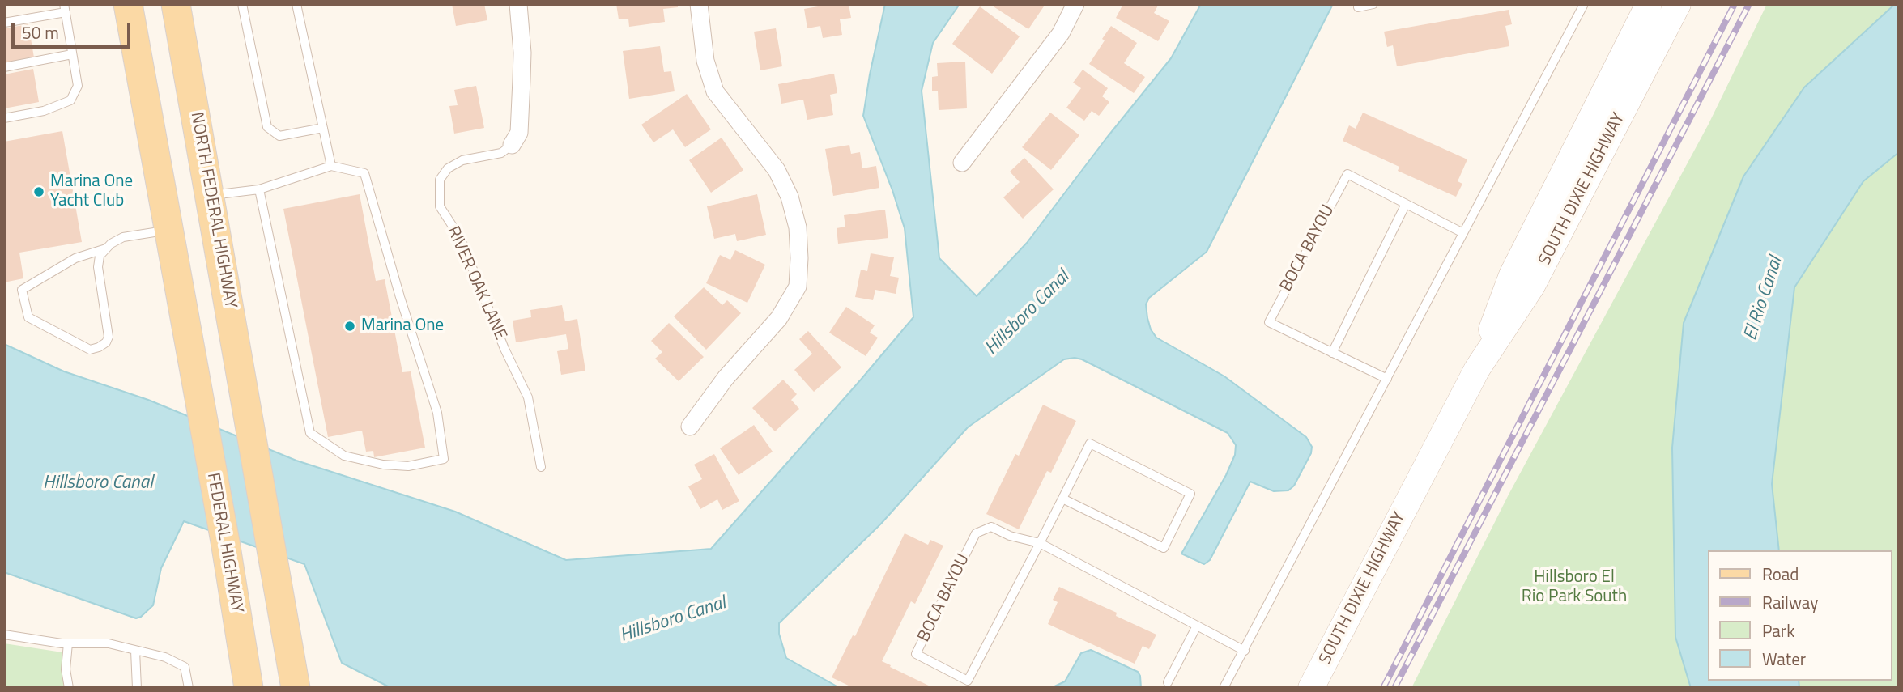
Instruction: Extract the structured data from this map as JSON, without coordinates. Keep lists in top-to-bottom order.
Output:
{
  "streets": {
    "main road": ["SOUTH DIXIE HIGHWAY", "NORTH FEDERAL HIGHWAY", "FEDERAL HIGHWAY"],
    "lane": ["BOCA BAYOU", "RIVER OAK LANE"]
  },
  "water": ["El Rio Canal", "Hillsboro Canal"],
  "parks": ["Hillsboro El Rio Park South"],
  "places": ["Marina One Yacht Club", "Marina One"],
  "legend": [
    "Road",
    "Railway",
    "Park",
    "Water"
  ],
  "scale_bar": "50 m"
}
